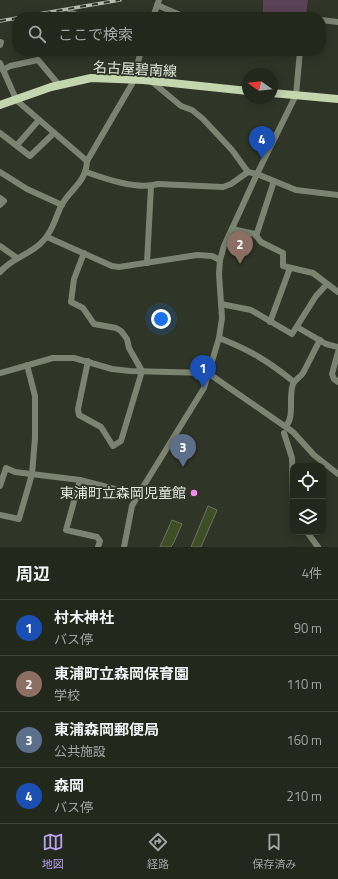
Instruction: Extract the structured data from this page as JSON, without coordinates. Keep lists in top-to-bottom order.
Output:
{
  "streets": {
    "main road": ["名古屋碧南線"]
  },
  "places": ["東浦町立森岡児童館"],
  "north": "left",
  "page": {
    "search": "ここで検索",
    "pins": [
      "4",
      "2",
      "1",
      "3"
    ],
    "heading": ["周辺", "4件"],
    "list": [
      {
        "mark": "1",
        "name": "村木神社",
        "note": "バス停",
        "value": "90 m"
      },
      {
        "mark": "2",
        "name": "東浦町立森岡保育園",
        "note": "学校",
        "value": "110 m"
      },
      {
        "mark": "3",
        "name": "東浦森岡郵便局",
        "note": "公共施設",
        "value": "160 m"
      },
      {
        "mark": "4",
        "name": "森岡",
        "note": "バス停",
        "value": "210 m"
      }
    ],
    "nav": ["地図", "経路", "保存済み"]
  }
}
